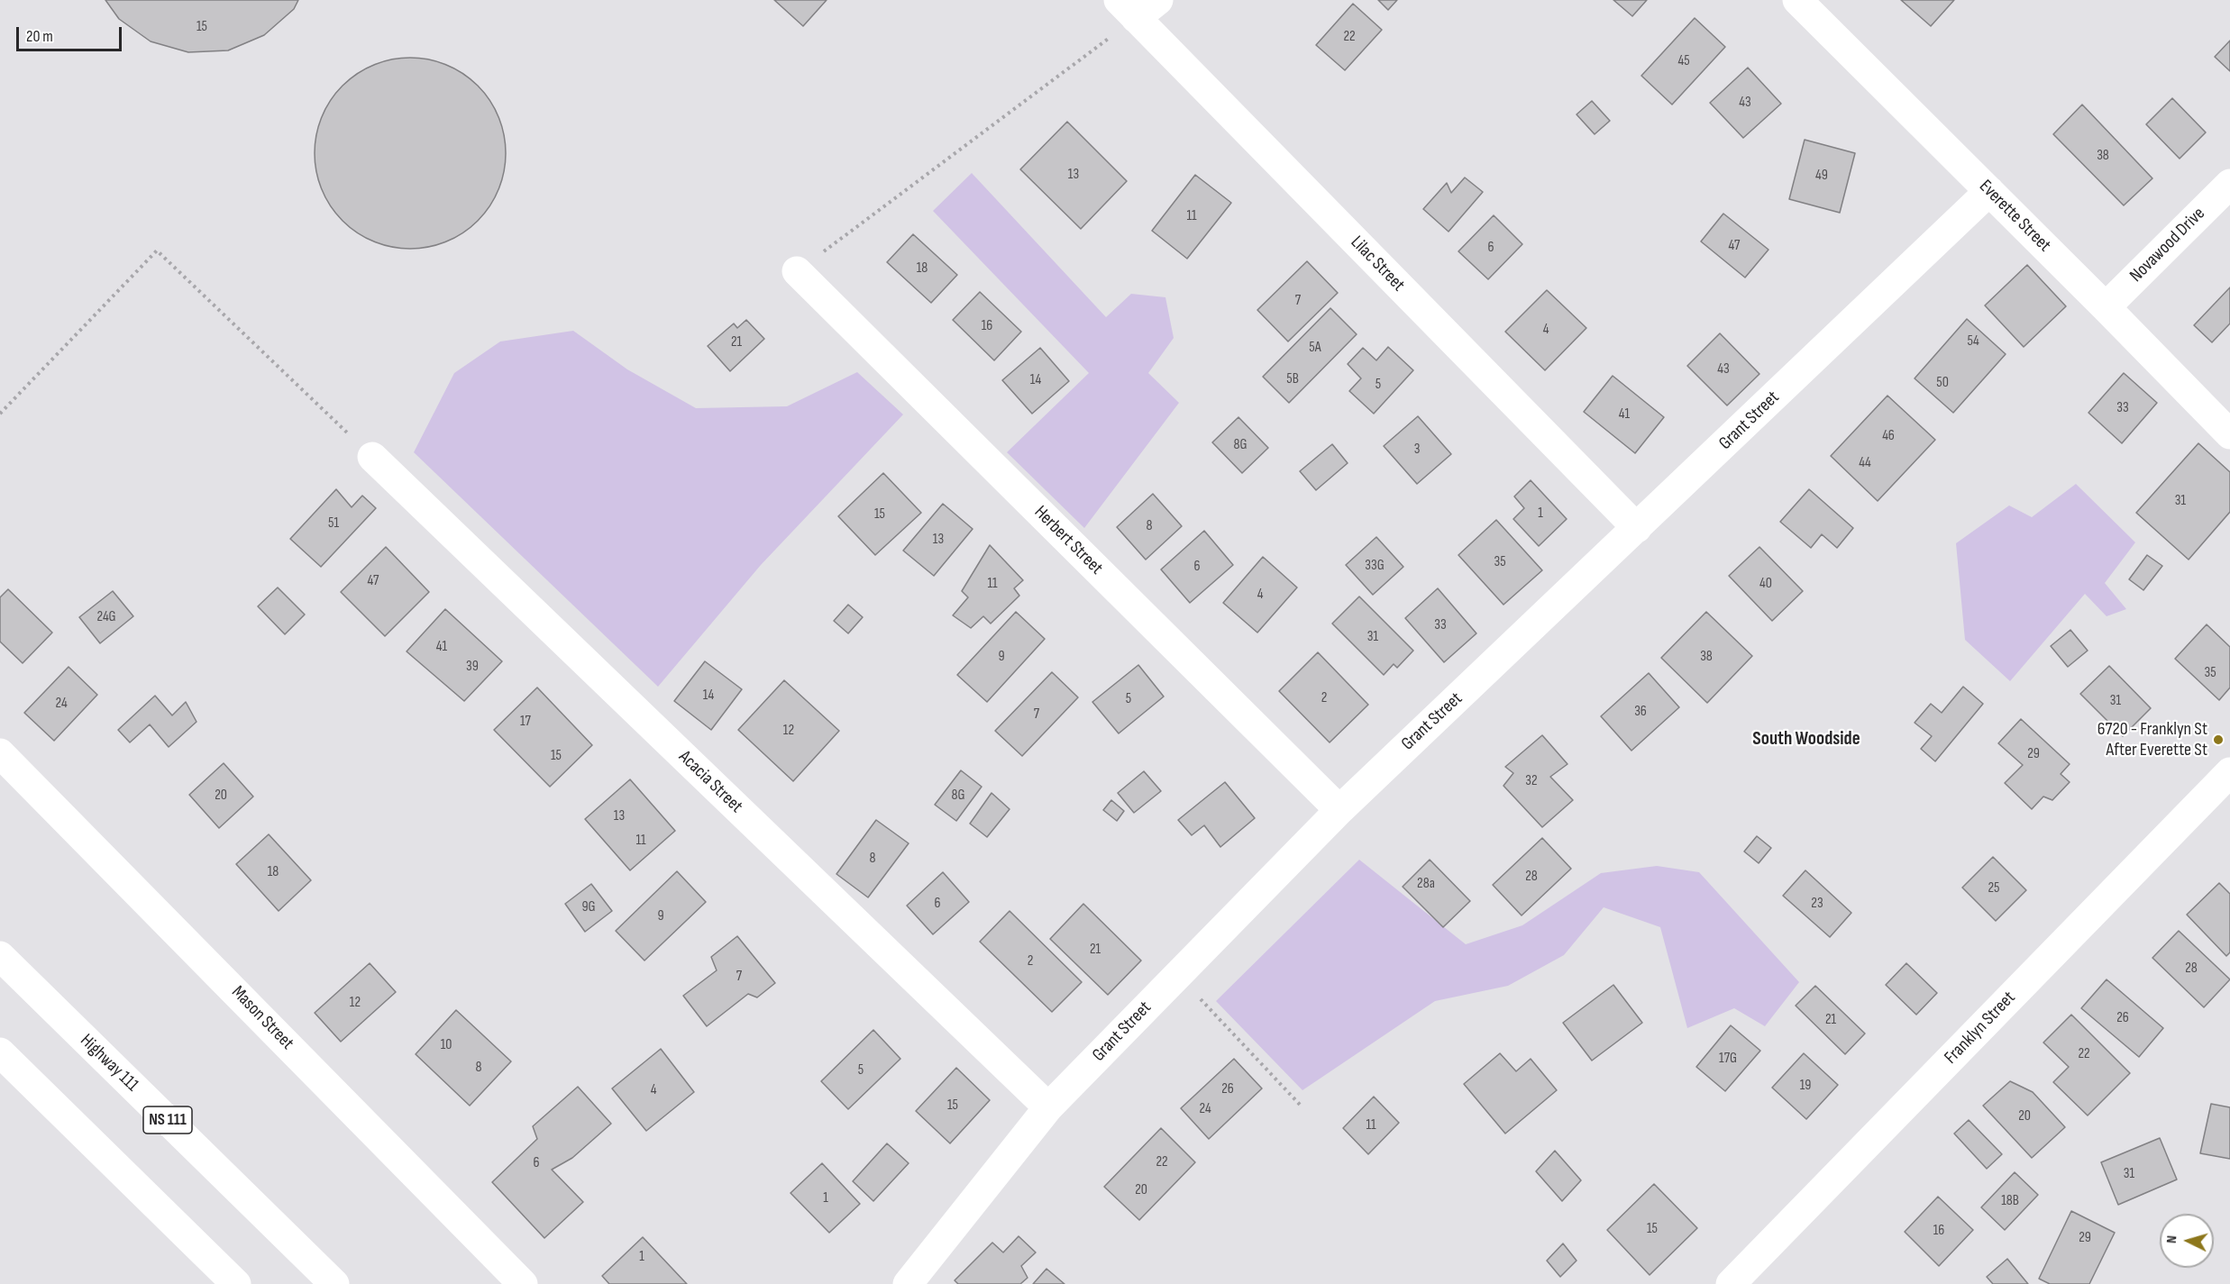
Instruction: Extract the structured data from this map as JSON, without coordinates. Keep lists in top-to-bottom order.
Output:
{
  "streets": {
    "main road": [
      "Everette Street",
      "Novawood Drive",
      "Lilac Street",
      "Grant Street",
      "Herbert Street",
      "Acacia Street",
      "Mason Street",
      "Franklyn Street",
      "Highway 111",
      "NS 111"
    ]
  },
  "crossings": [
    ["Everette Street", "Novawood Drive"],
    ["Everette Street", "Grant Street"],
    ["Lilac Street", "Grant Street"],
    ["Grant Street", "Herbert Street"],
    ["Grant Street", "Acacia Street"]
  ],
  "districts": ["South Woodside"],
  "places": ["6720 - Franklyn St After Everette St"],
  "house_numbers": [
    "15",
    "22",
    "45",
    "43",
    "38",
    "13",
    "49",
    "11",
    "47",
    "6",
    "18",
    "7",
    "16",
    "4",
    "54",
    "21",
    "5A",
    "43",
    "5B",
    "14",
    "50",
    "5",
    "33",
    "41",
    "46",
    "8G",
    "3",
    "44",
    "31",
    "1",
    "15",
    "51",
    "8",
    "13",
    "35",
    "33G",
    "6",
    "47",
    "11",
    "40",
    "4",
    "24G",
    "33",
    "31",
    "41",
    "9",
    "38",
    "39",
    "35",
    "14",
    "2",
    "5",
    "31",
    "24",
    "36",
    "7",
    "17",
    "12",
    "29",
    "15",
    "32",
    "20",
    "8G",
    "13",
    "11",
    "8",
    "18",
    "28",
    "28a",
    "25",
    "6",
    "23",
    "9G",
    "9",
    "21",
    "2",
    "28",
    "7",
    "12",
    "26",
    "21",
    "10",
    "22",
    "17G",
    "8",
    "5",
    "19",
    "26",
    "4",
    "15",
    "24",
    "20",
    "11",
    "22",
    "6",
    "31",
    "20",
    "1",
    "18B",
    "15",
    "16",
    "29",
    "1"
  ],
  "scale_bar": "20 m",
  "north": "left"
}
